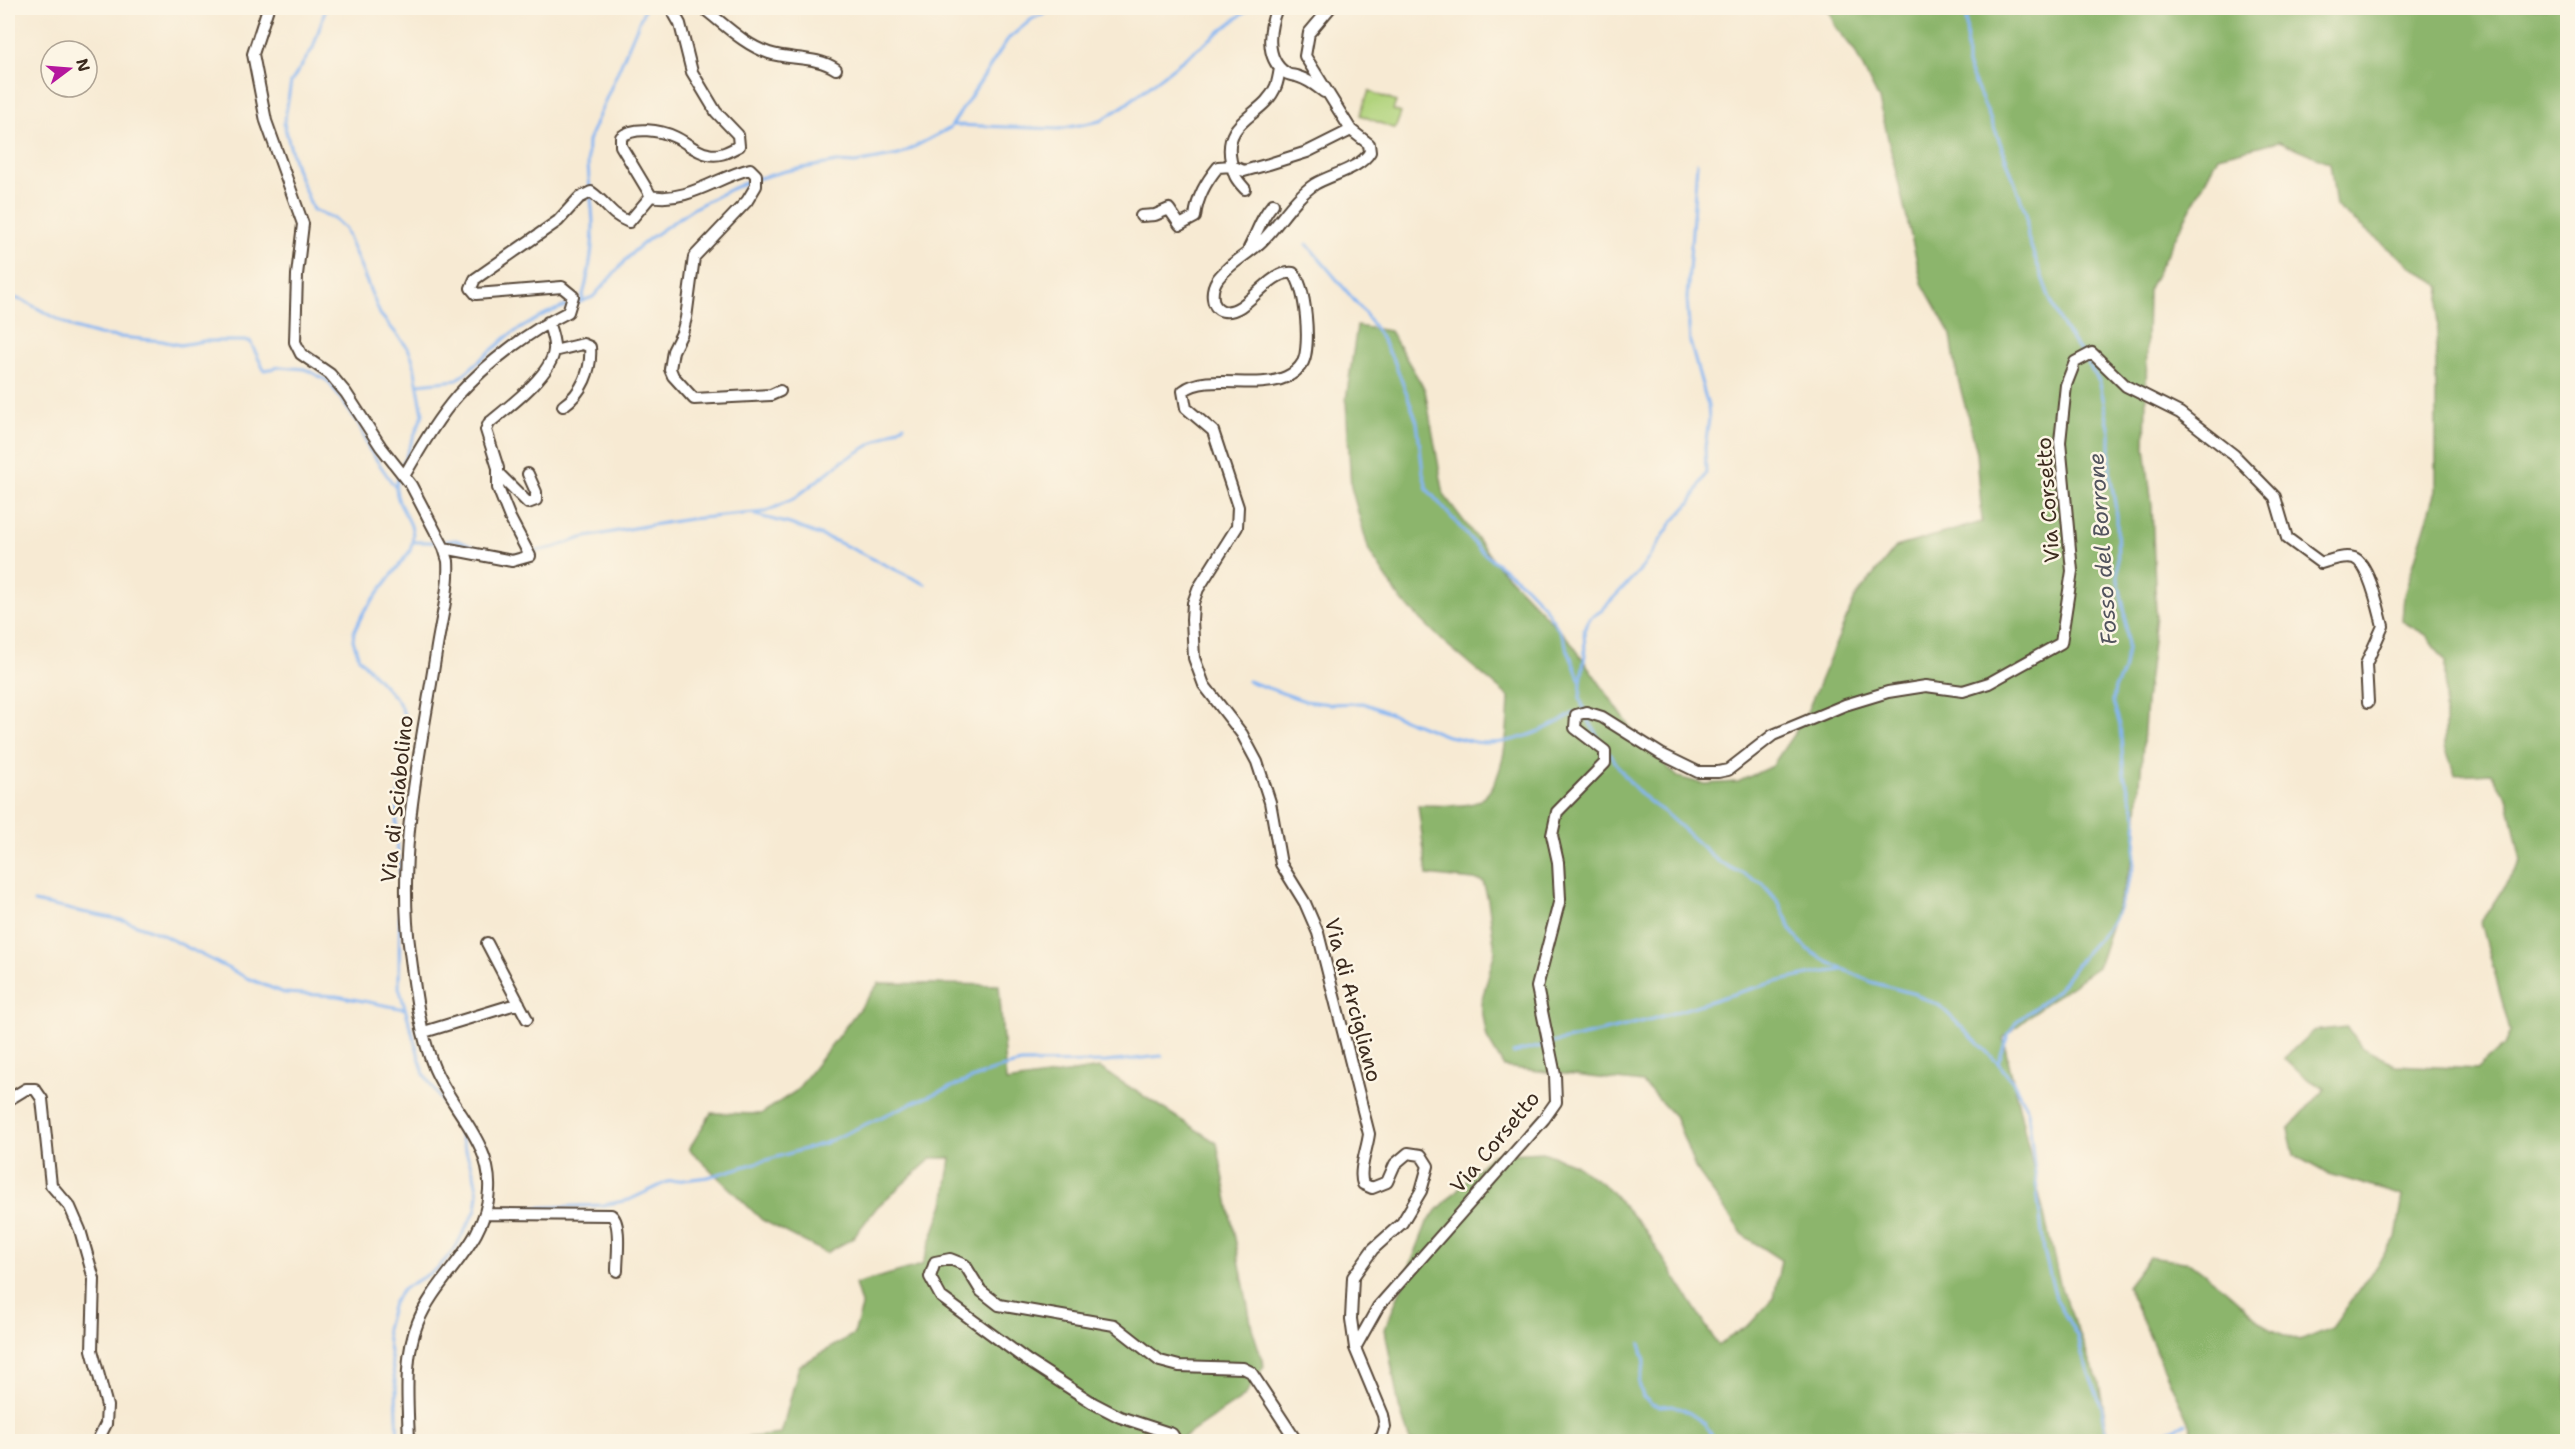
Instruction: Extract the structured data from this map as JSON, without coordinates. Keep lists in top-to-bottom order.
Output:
{
  "streets": {
    "street": ["Via Corsetto", "Via di Sciabolino", "Via di Arcigliano"]
  },
  "crossings": [
    ["Via Corsetto", "Via di Arcigliano"]
  ],
  "water": ["Fosso del Borrone"],
  "north": "right"
}
